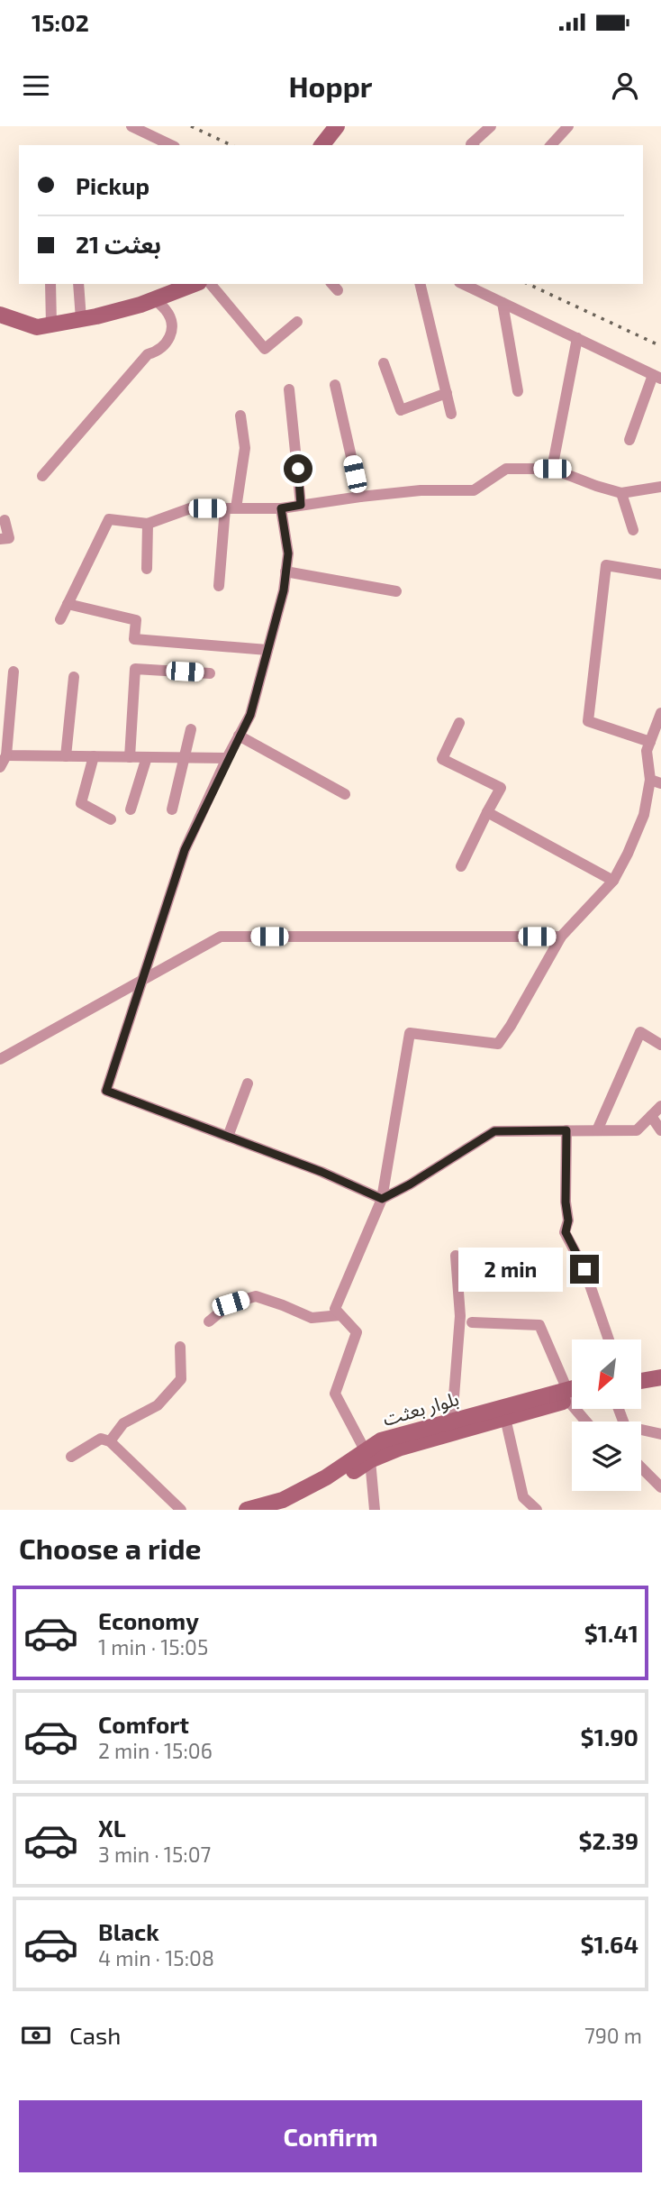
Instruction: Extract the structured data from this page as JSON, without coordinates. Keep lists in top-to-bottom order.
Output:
{
  "streets": {
    "street": ["بلوار بعثت"]
  },
  "north": "bottom left",
  "page": {
    "status": "15:02",
    "header": "Hoppr",
    "banner": ["Pickup", "بعثت 21"],
    "bubble": "2 min",
    "heading": "Choose a ride",
    "list": [
      {
        "name": "Economy",
        "note": "1 min · 15:05",
        "value": "$1.41"
      },
      {
        "name": "Comfort",
        "note": "2 min · 15:06",
        "value": "$1.90"
      },
      {
        "name": "XL",
        "note": "3 min · 15:07",
        "value": "$2.39"
      },
      {
        "name": "Black",
        "note": "4 min · 15:08",
        "value": "$1.64"
      }
    ],
    "pay": ["Cash", "790 m"],
    "buttons": "Confirm"
  }
}
